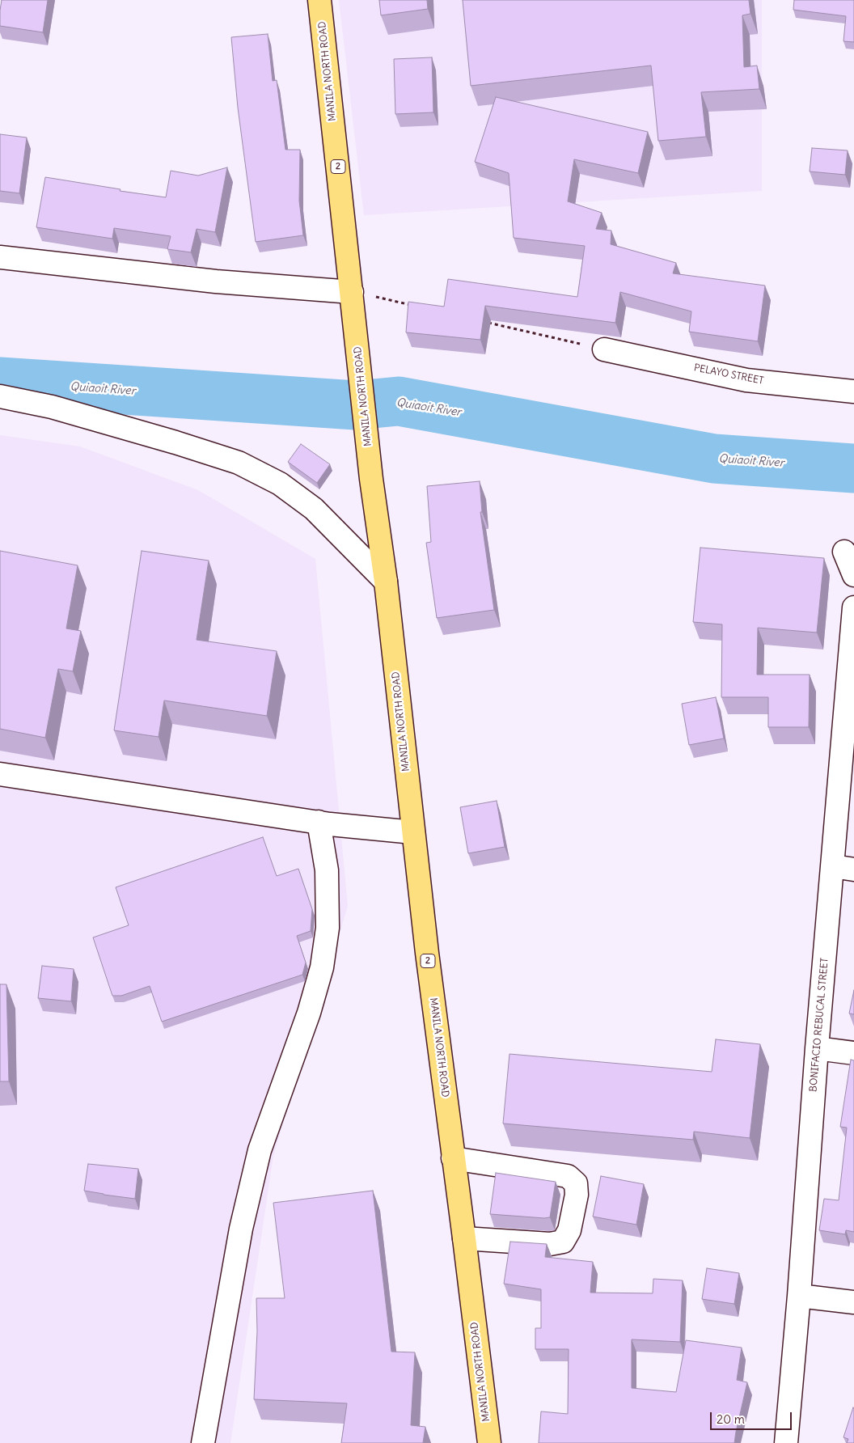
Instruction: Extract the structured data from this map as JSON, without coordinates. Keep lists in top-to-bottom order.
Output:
{
  "streets": {
    "highway": ["MANILA NORTH ROAD", "2"],
    "street": ["PELAYO STREET", "BONIFACIO REBUCAL STREET"]
  },
  "water": ["Quiaoit River"],
  "scale_bar": "20 m"
}
